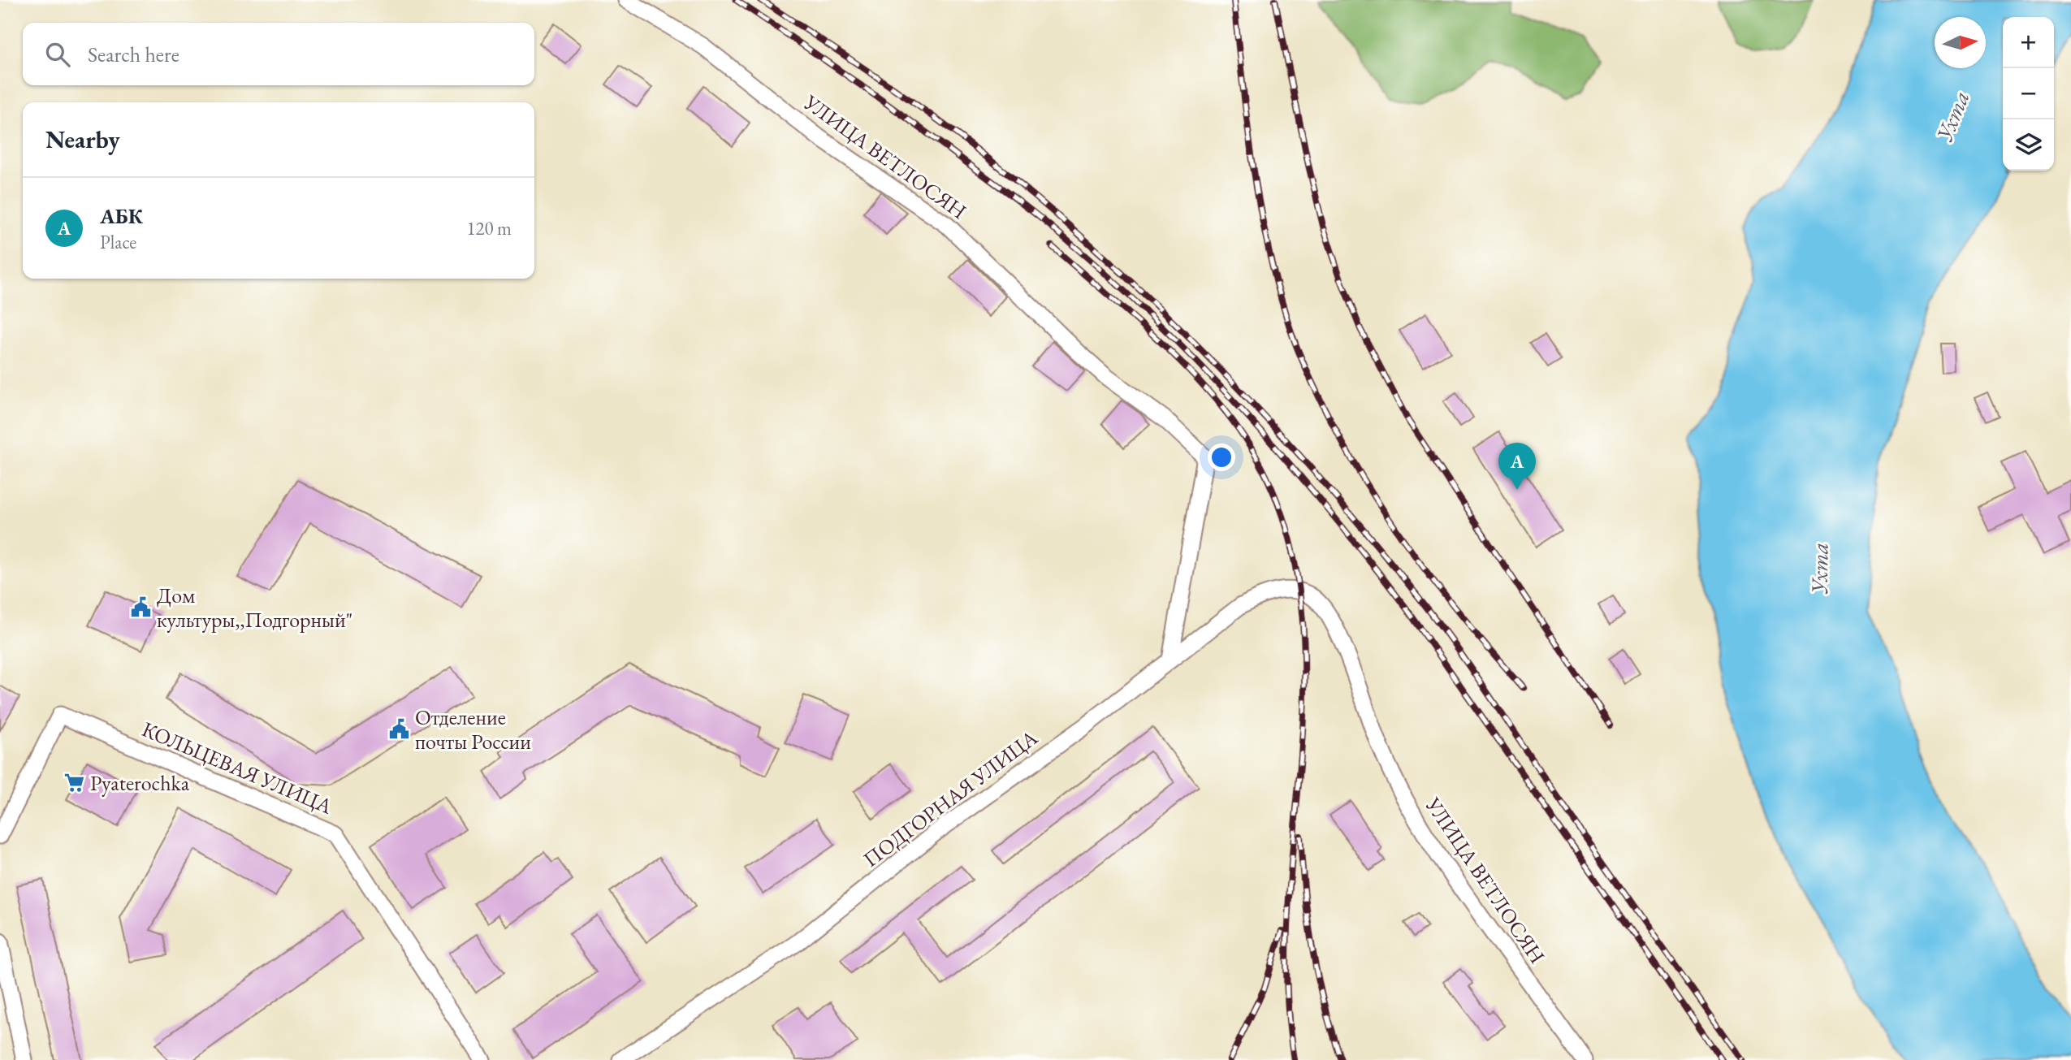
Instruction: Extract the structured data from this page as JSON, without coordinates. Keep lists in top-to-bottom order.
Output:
{
  "streets": {
    "street": ["УЛИЦА ВЕТЛОСЯН", "КОЛЬЦЕВАЯ УЛИЦА", "ПОДГОРНАЯ УЛИЦА"]
  },
  "crossings": [
    ["УЛИЦА ВЕТЛОСЯН", "ПОДГОРНАЯ УЛИЦА"]
  ],
  "water": ["Ухта"],
  "places": {
    "public building": ["Дом культуры,,Подгорный\"", "Отделение почты России"],
    "supermarket": ["Pyaterochka"]
  },
  "north": "right",
  "page": {
    "map_buttons": ["+", "−"],
    "search": "Search here",
    "heading": "Nearby",
    "list": [
      {
        "mark": "A",
        "name": "АБК",
        "note": "Place",
        "value": "120 m"
      }
    ],
    "pins": "A"
  }
}
